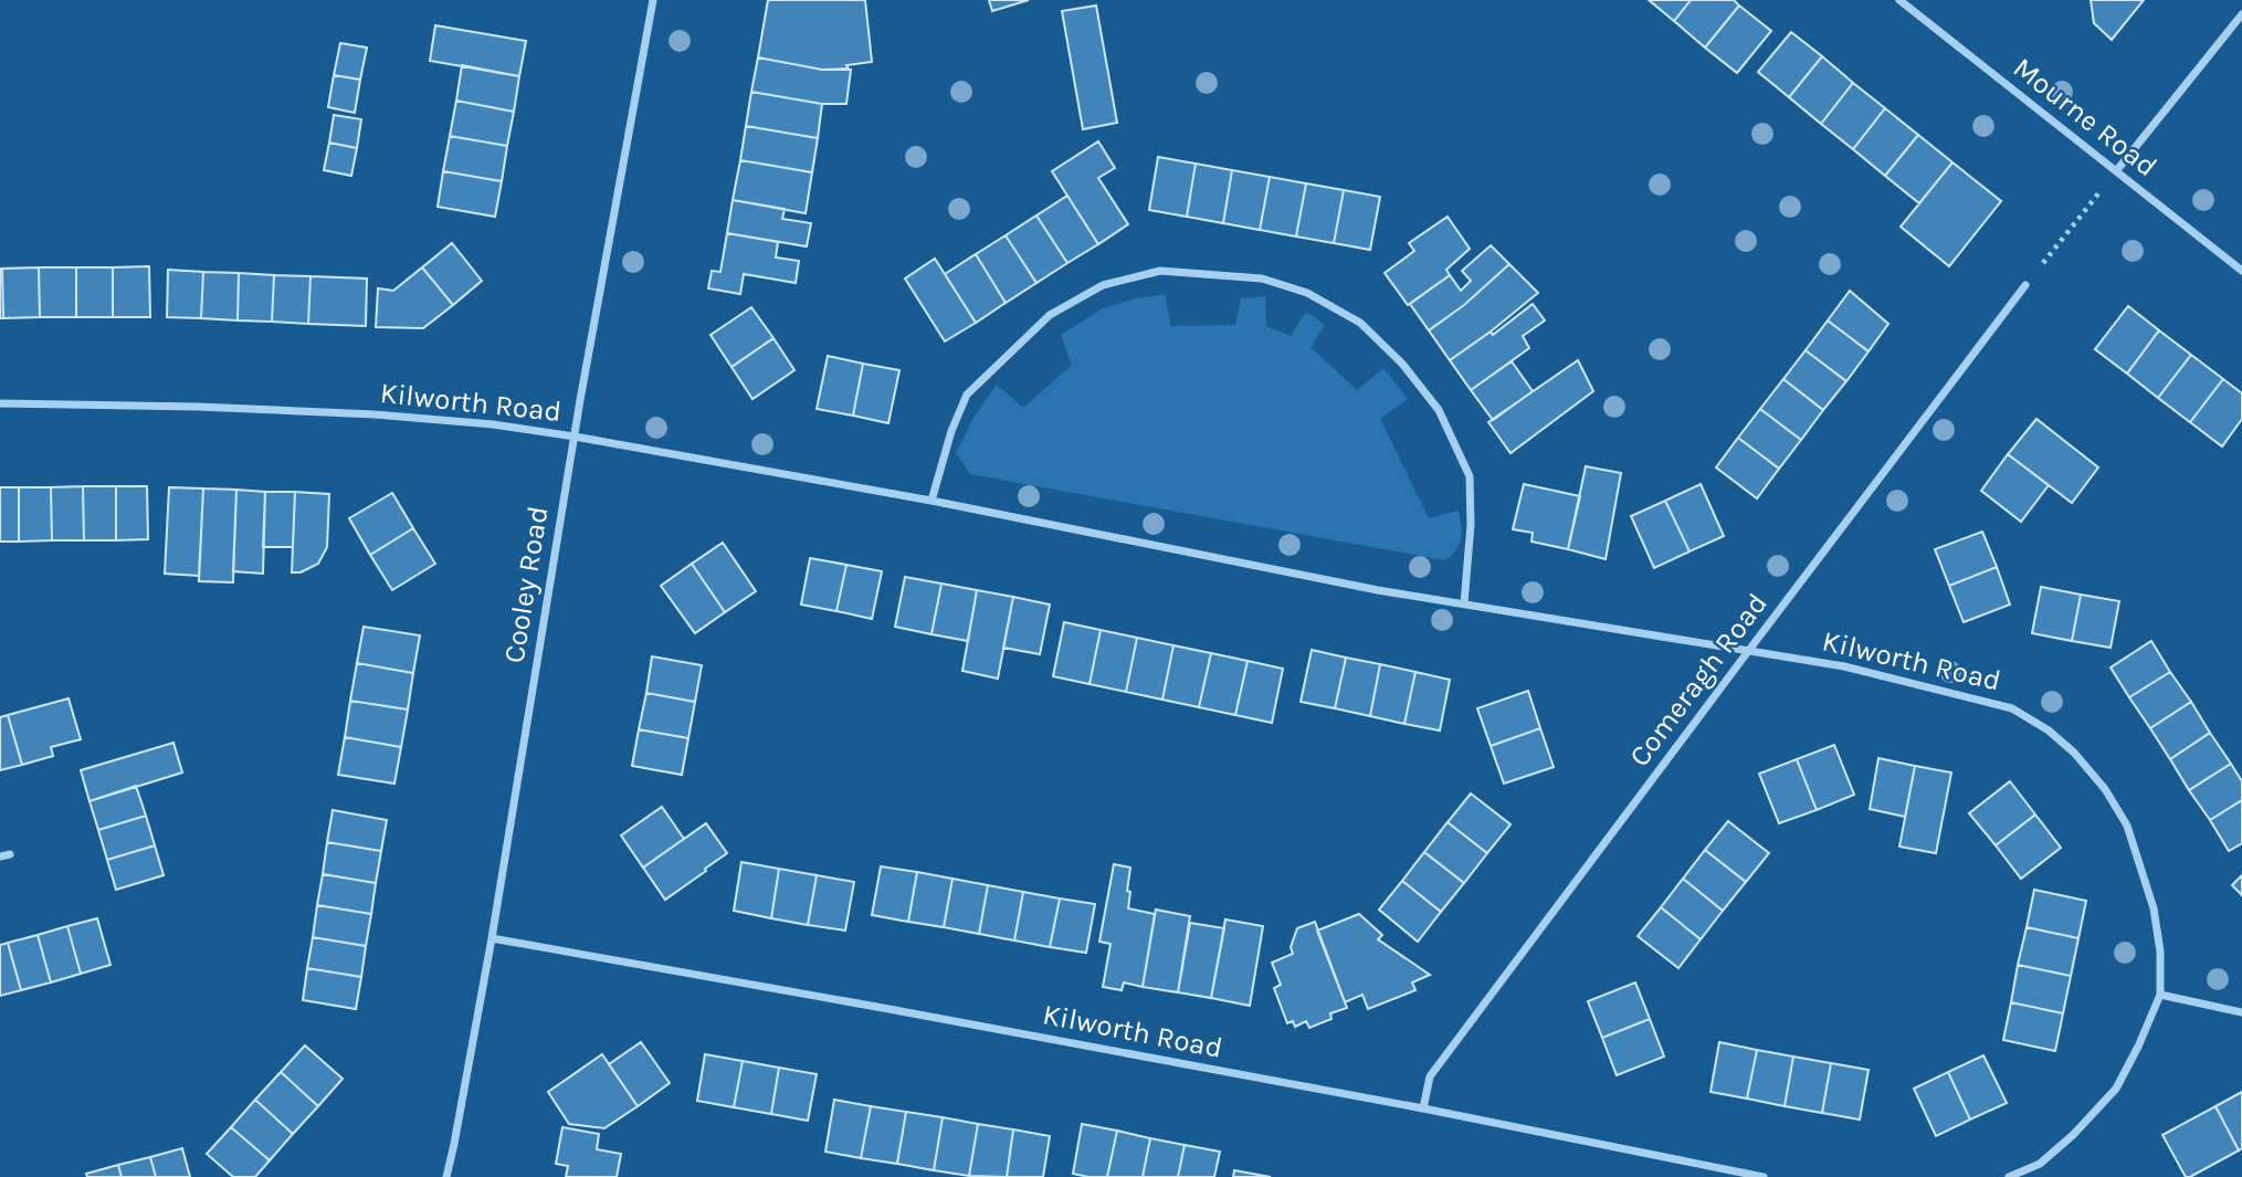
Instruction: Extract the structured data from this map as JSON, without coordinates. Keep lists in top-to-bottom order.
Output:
{
  "streets": {
    "street": [
      "Mourne Road",
      "Kilworth Road",
      "Cooley Road",
      "Comeragh Road"
    ]
  },
  "crossings": [
    ["Kilworth Road", "Cooley Road"],
    ["Kilworth Road", "Comeragh Road"]
  ]
}
